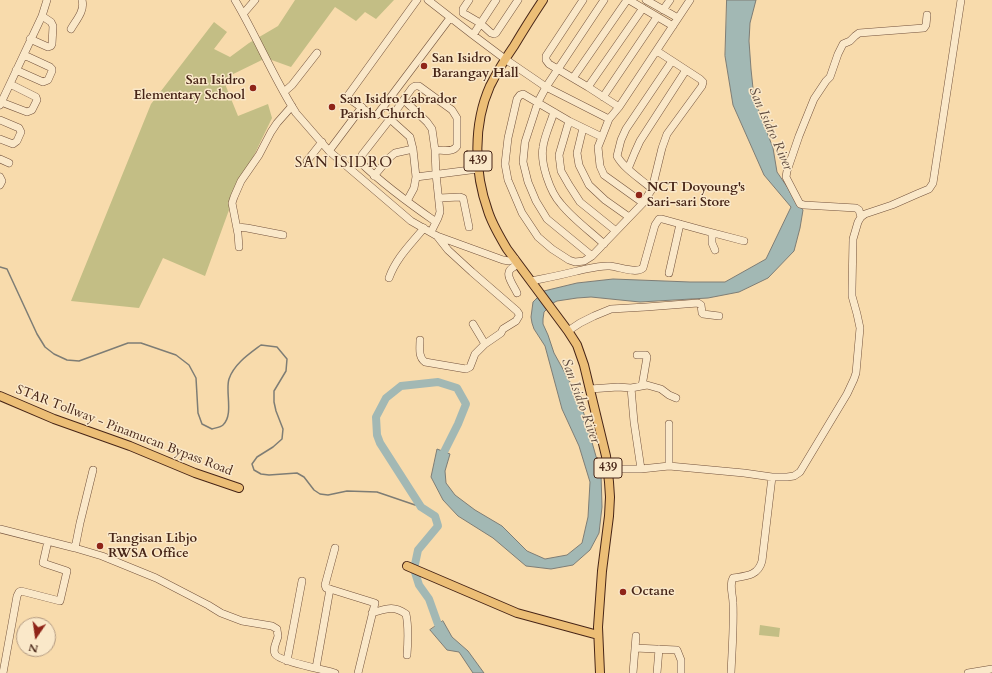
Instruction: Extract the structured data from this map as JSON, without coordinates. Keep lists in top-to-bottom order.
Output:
{
  "streets": {
    "main road": ["439", "STAR Tollway - Pinamucan Bypass Road"]
  },
  "districts": ["SAN ISIDRO"],
  "water": ["San Isidro River"],
  "places": [
    "San Isidro Barangay Hall",
    "San Isidro Elementary School",
    "San Isidro Labrador Parish Church",
    "NCT Doyoung's Sari-sari Store",
    "Tangisan Libjo RWSA Office",
    "Octane"
  ],
  "north": "bottom"
}
